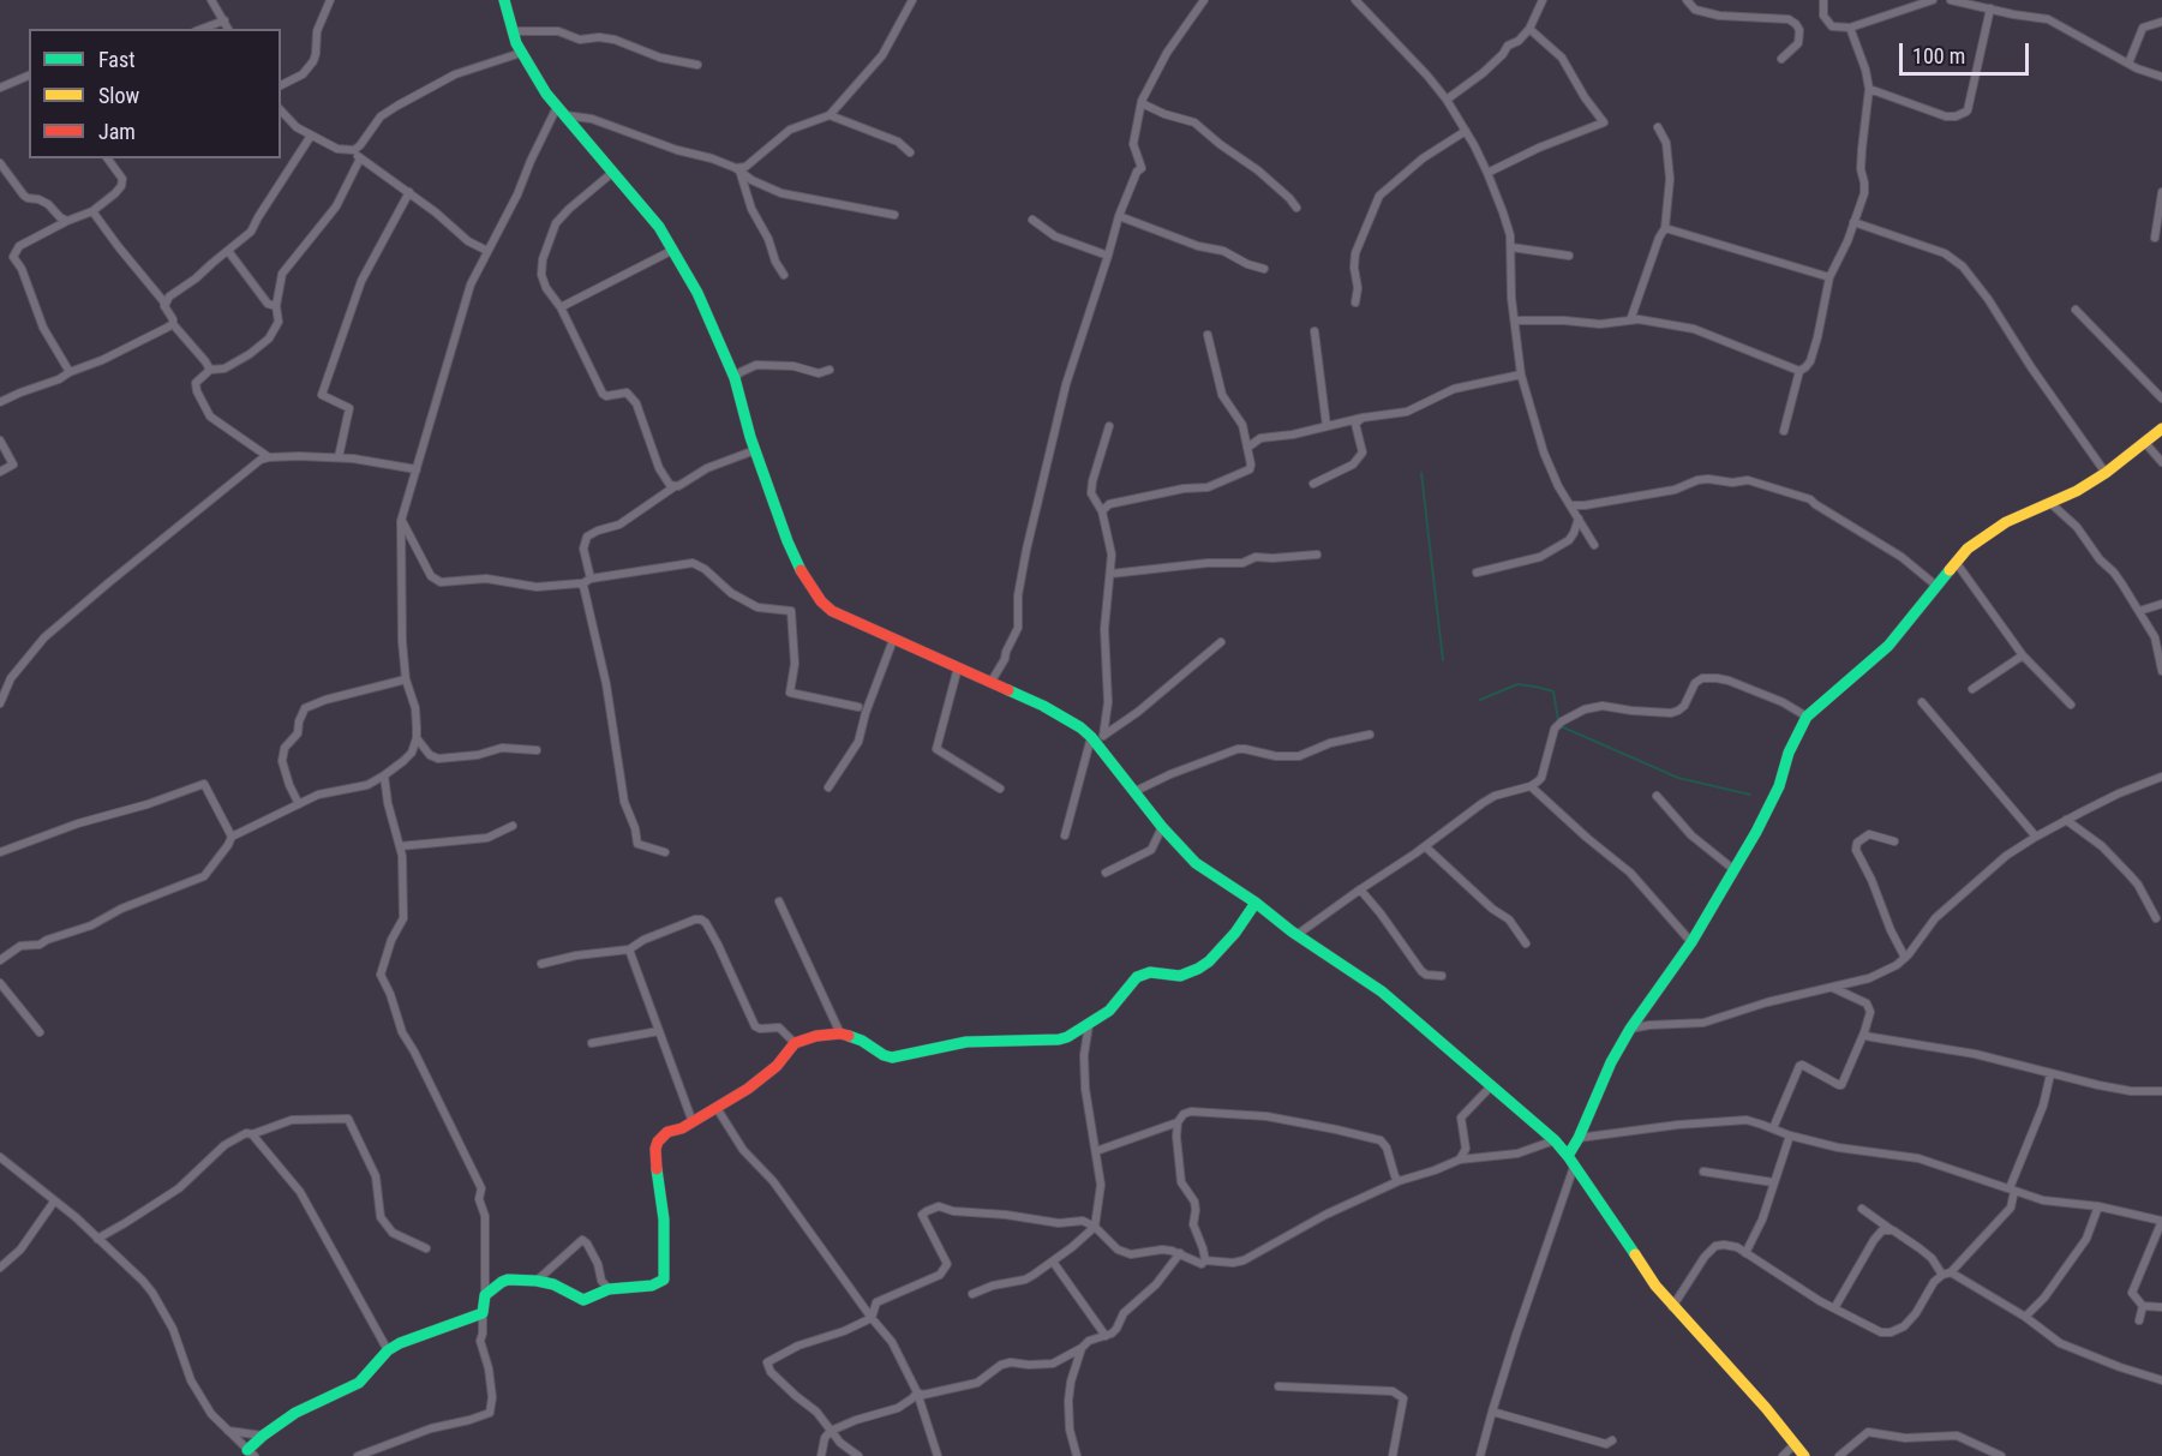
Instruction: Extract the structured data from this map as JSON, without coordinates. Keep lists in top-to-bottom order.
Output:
{
  "legend": ["Fast", "Slow", "Jam"],
  "scale_bar": "100 m"
}
